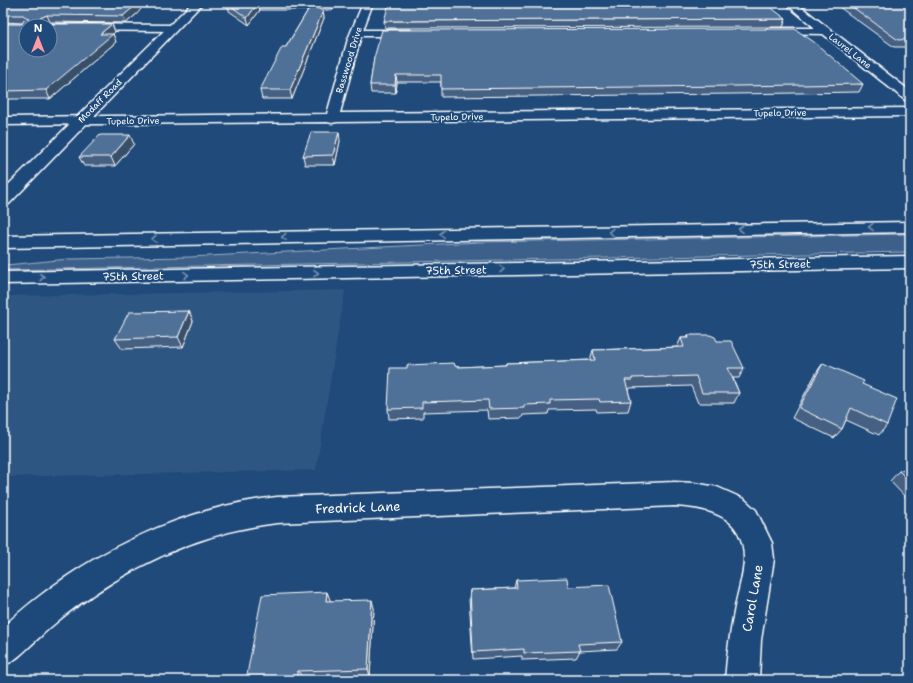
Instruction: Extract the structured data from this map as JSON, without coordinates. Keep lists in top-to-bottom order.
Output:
{
  "streets": {
    "street": [
      "Laurel Lane",
      "Basswood Drive",
      "Modaff Road",
      "Tupelo Drive",
      "75th Street",
      "Fredrick Lane",
      "Carol Lane"
    ]
  },
  "crossings": [
    ["Basswood Drive", "Tupelo Drive"],
    ["Modaff Road", "Tupelo Drive"],
    ["Fredrick Lane", "Carol Lane"]
  ],
  "north": "top"
}
